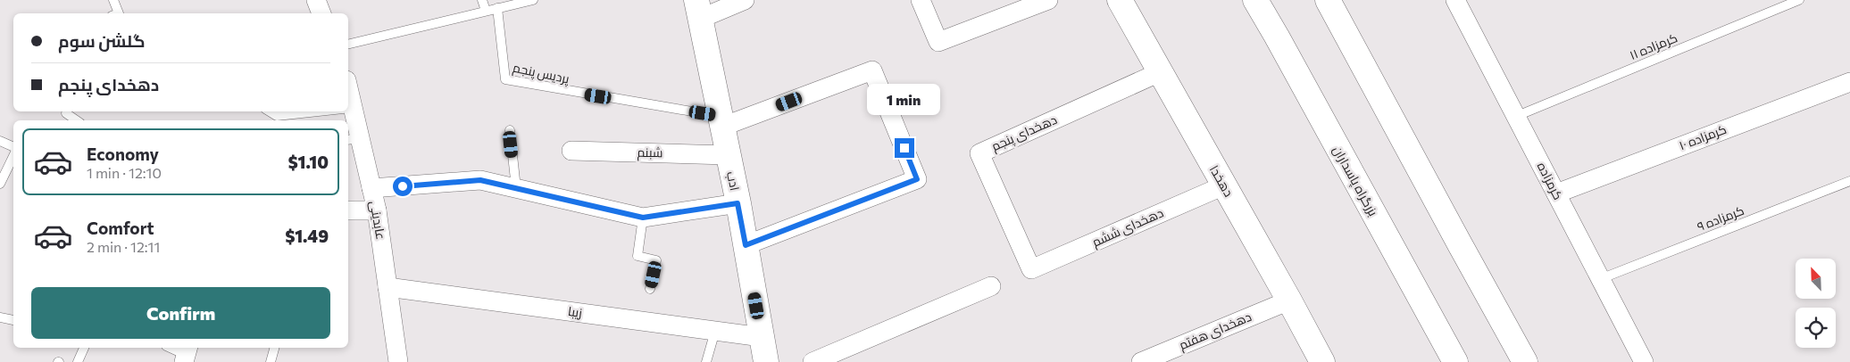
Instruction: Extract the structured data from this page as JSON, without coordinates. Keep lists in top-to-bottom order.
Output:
{
  "streets": {
    "main road": ["ادب", "دهخدا", "بزرگراه پاسداران"],
    "street": [
      "دهخدای پنجم",
      "کرمزاده ١٠",
      "شبنم",
      "کرمزاده",
      "عابدینی",
      "دهخدای ششم",
      "زیبا",
      "دهخدای هفتم"
    ],
    "lane": ["کرمزاده ١١", "پردیس پنجم", "کرمزاده ٩"]
  },
  "crossings": [
    ["کرمزاده ١١", "کرمزاده"],
    ["پردیس پنجم", "ادب"],
    ["دهخدای پنجم", "دهخدا"],
    ["دهخدای پنجم", "دهخدای ششم"],
    ["کرمزاده ١٠", "کرمزاده"],
    ["شبنم", "ادب"],
    ["ادب", "زیبا"],
    ["دهخدا", "دهخدای ششم"],
    ["دهخدا", "دهخدای هفتم"],
    ["کرمزاده", "کرمزاده ٩"],
    ["عابدینی", "زیبا"]
  ],
  "north": "top left",
  "page": {
    "banner": ["گلشن سوم", "دهخدای پنجم"],
    "bubble": "1 min",
    "list": [
      {
        "name": "Economy",
        "note": "1 min · 12:10",
        "value": "$1.10"
      },
      {
        "name": "Comfort",
        "note": "2 min · 12:11",
        "value": "$1.49"
      }
    ],
    "buttons": "Confirm"
  }
}
